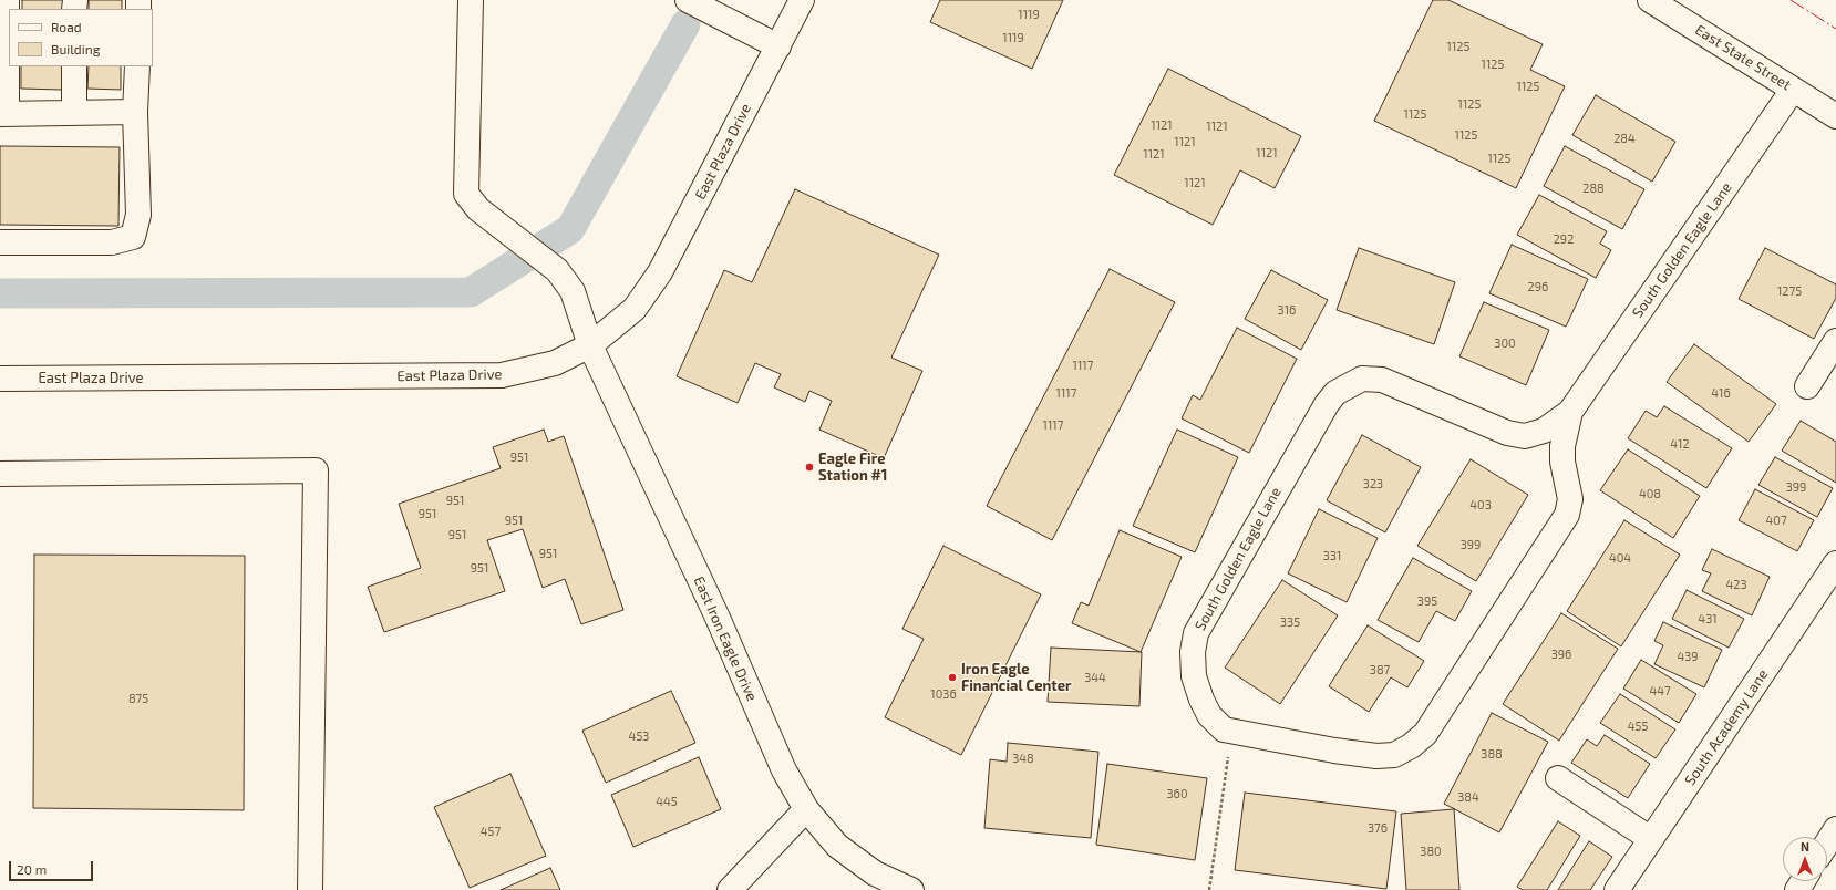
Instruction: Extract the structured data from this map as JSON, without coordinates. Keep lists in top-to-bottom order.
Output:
{
  "streets": {
    "street": [
      "East State Street",
      "East Plaza Drive",
      "South Golden Eagle Lane",
      "East Iron Eagle Drive",
      "South Academy Lane"
    ]
  },
  "crossings": [
    ["East State Street", "South Golden Eagle Lane"],
    ["East Plaza Drive", "East Iron Eagle Drive"]
  ],
  "places": ["Eagle Fire Station #1", "Iron Eagle Financial Center"],
  "house_numbers": [
    "1119",
    "1119",
    "1125",
    "1125",
    "1125",
    "1125",
    "1125",
    "1121",
    "1121",
    "1125",
    "284",
    "1121",
    "1121",
    "1121",
    "1125",
    "1121",
    "288",
    "292",
    "296",
    "1275",
    "316",
    "300",
    "1117",
    "1117",
    "416",
    "1117",
    "412",
    "951",
    "323",
    "399",
    "408",
    "951",
    "403",
    "951",
    "951",
    "407",
    "951",
    "399",
    "951",
    "331",
    "404",
    "951",
    "423",
    "395",
    "431",
    "335",
    "396",
    "439",
    "387",
    "344",
    "447",
    "1036",
    "875",
    "455",
    "453",
    "388",
    "348",
    "360",
    "384",
    "445",
    "376",
    "457",
    "380"
  ],
  "legend": ["Road", "Building"],
  "scale_bar": "20 m",
  "north": "top"
}
